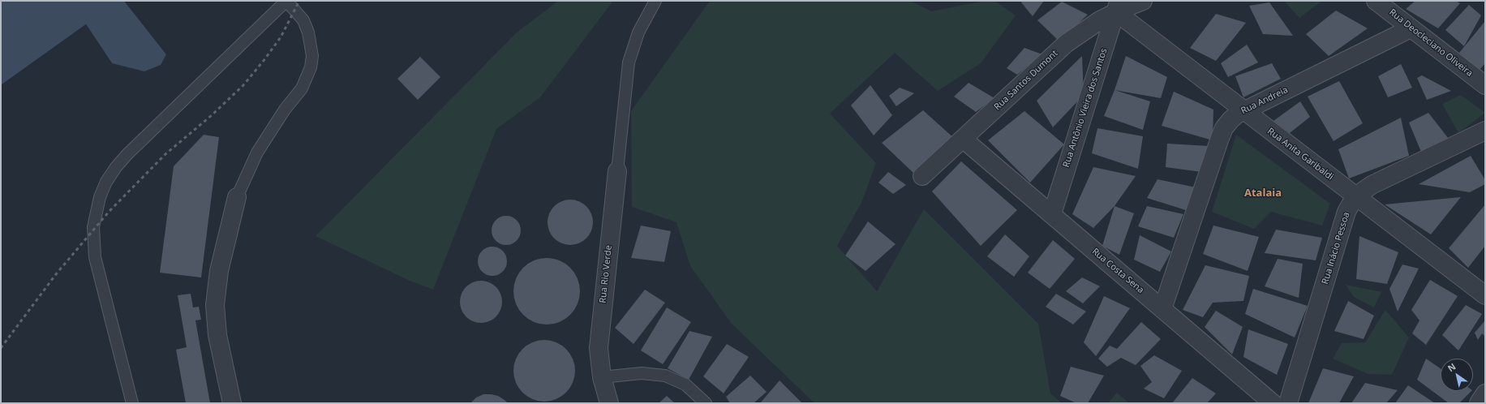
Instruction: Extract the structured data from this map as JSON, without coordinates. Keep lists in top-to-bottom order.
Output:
{
  "streets": {
    "street": [
      "Rua Deocleciano Oliveira",
      "Rua Santos Dumont",
      "Rua Andreia",
      "Rua Antônio Vieira dos Santos",
      "Rua Anita Garibaldi",
      "Rua Inácio Pessoa",
      "Rua Costa Sena",
      "Rua Rio Verde"
    ]
  },
  "crossings": [
    ["Rua Deocleciano Oliveira", "Rua Andreia"],
    ["Rua Santos Dumont", "Rua Antônio Vieira dos Santos"],
    ["Rua Santos Dumont", "Rua Anita Garibaldi"],
    ["Rua Santos Dumont", "Rua Costa Sena"],
    ["Rua Andreia", "Rua Anita Garibaldi"],
    ["Rua Andreia", "Rua Costa Sena"],
    ["Rua Antônio Vieira dos Santos", "Rua Anita Garibaldi"],
    ["Rua Antônio Vieira dos Santos", "Rua Costa Sena"],
    ["Rua Anita Garibaldi", "Rua Inácio Pessoa"]
  ],
  "districts": ["Atalaia"],
  "north": "top left"
}
